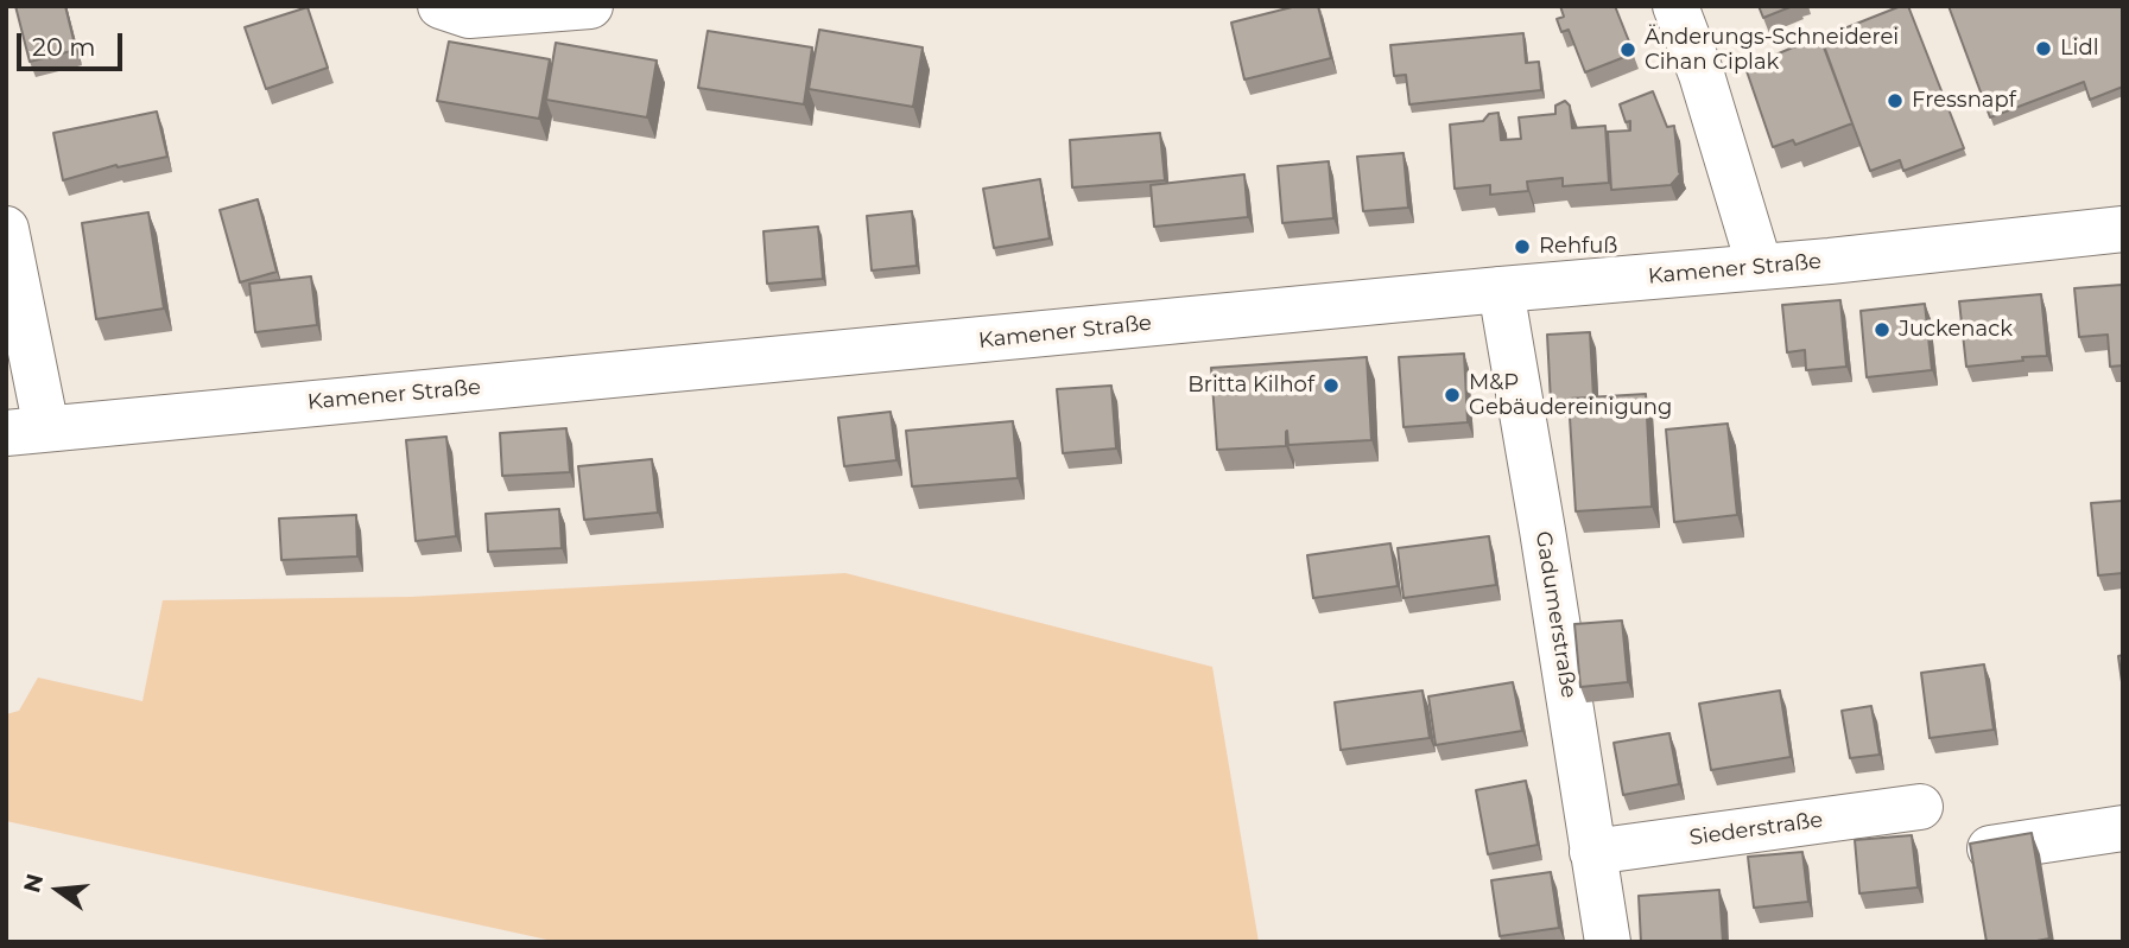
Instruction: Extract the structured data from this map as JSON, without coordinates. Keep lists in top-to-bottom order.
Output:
{
  "streets": {
    "main road": ["Kamener Straße", "Gadumerstraße", "Siederstraße"]
  },
  "crossings": [
    ["Kamener Straße", "Gadumerstraße"],
    ["Gadumerstraße", "Siederstraße"]
  ],
  "places": [
    "Lidl",
    "Änderungs-Schneiderei Cihan Ciplak",
    "Fressnapf",
    "Rehfuß",
    "Juckenack",
    "Britta Kilhof",
    "M&P Gebäudereinigung"
  ],
  "scale_bar": "20 m",
  "north": "left"
}
